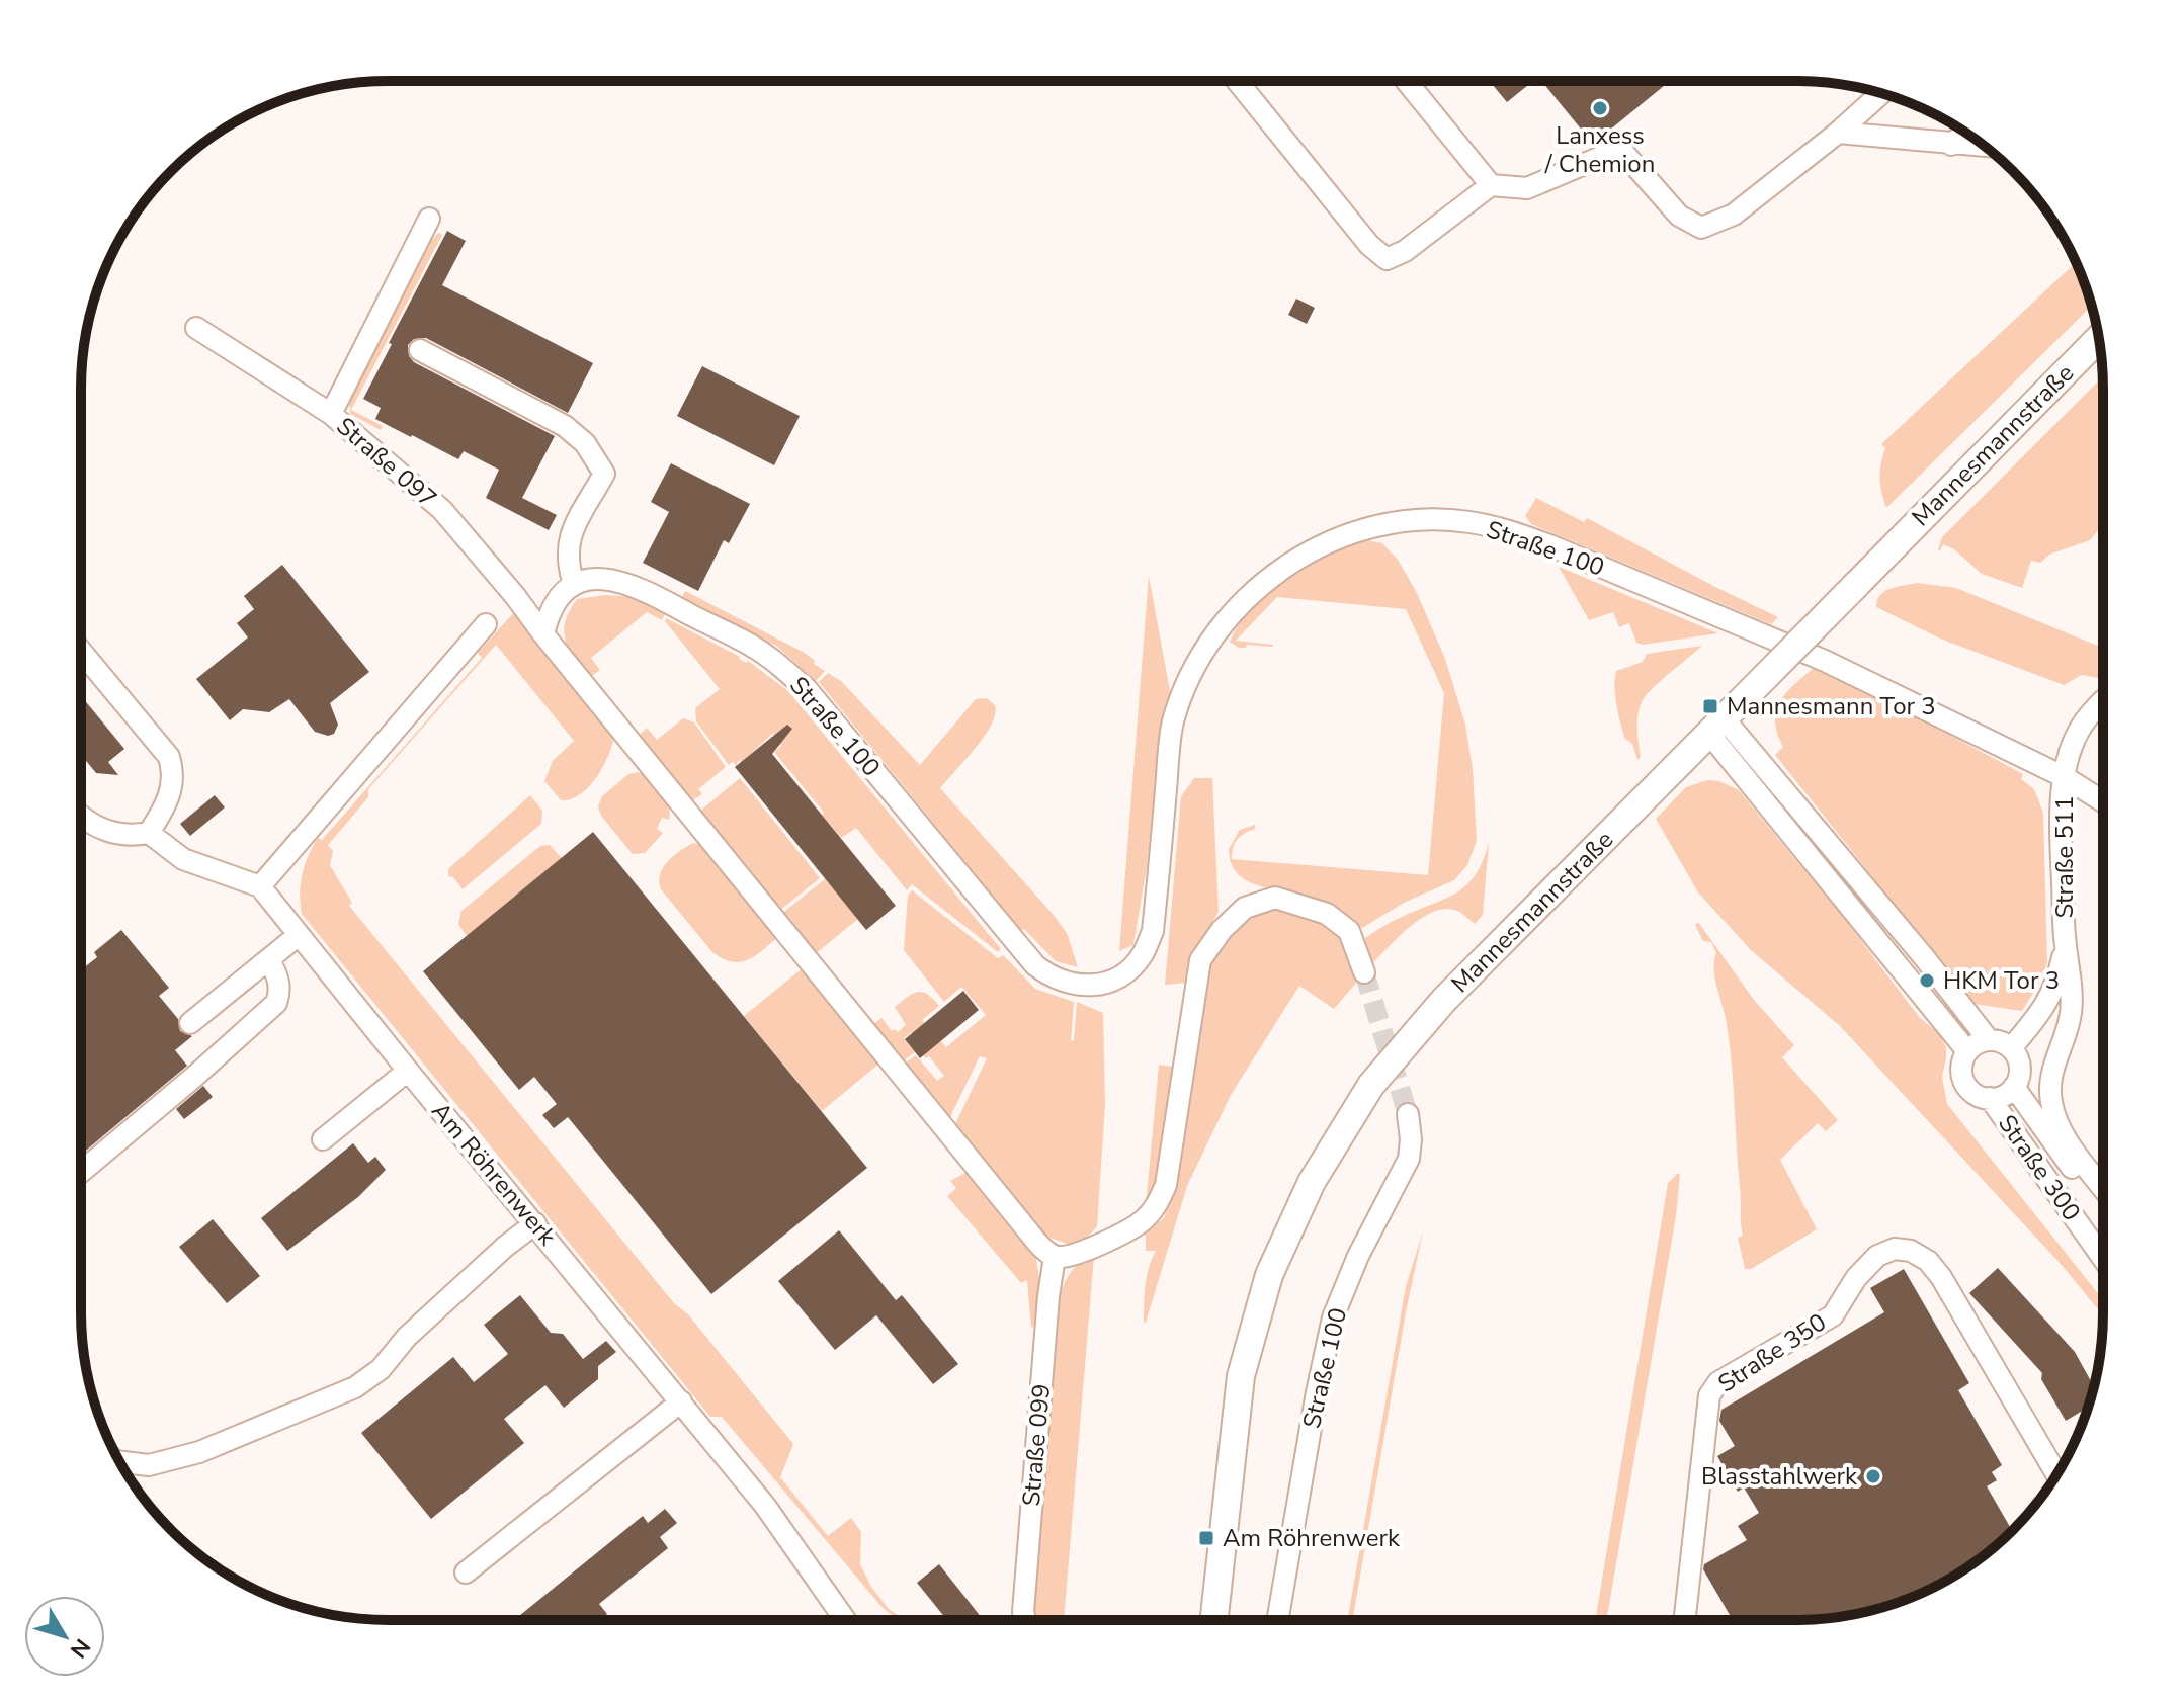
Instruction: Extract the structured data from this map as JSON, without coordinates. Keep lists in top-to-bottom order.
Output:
{
  "streets": {
    "main road": ["Mannesmannstraße"],
    "street": [
      "Straße 097",
      "Straße 100",
      "Straße 511",
      "Straße 300",
      "Am Röhrenwerk",
      "Straße 350",
      "Straße 099"
    ]
  },
  "crossings": [
    ["Straße 100", "Straße 511"],
    ["Straße 511", "Straße 300"]
  ],
  "places": {
    "other": ["Lanxess / Chemion", "HKM Tor 3", "Blasstahlwerk"],
    "transit": ["Mannesmann Tor 3", "Am Röhrenwerk"]
  },
  "north": "bottom right"
}
